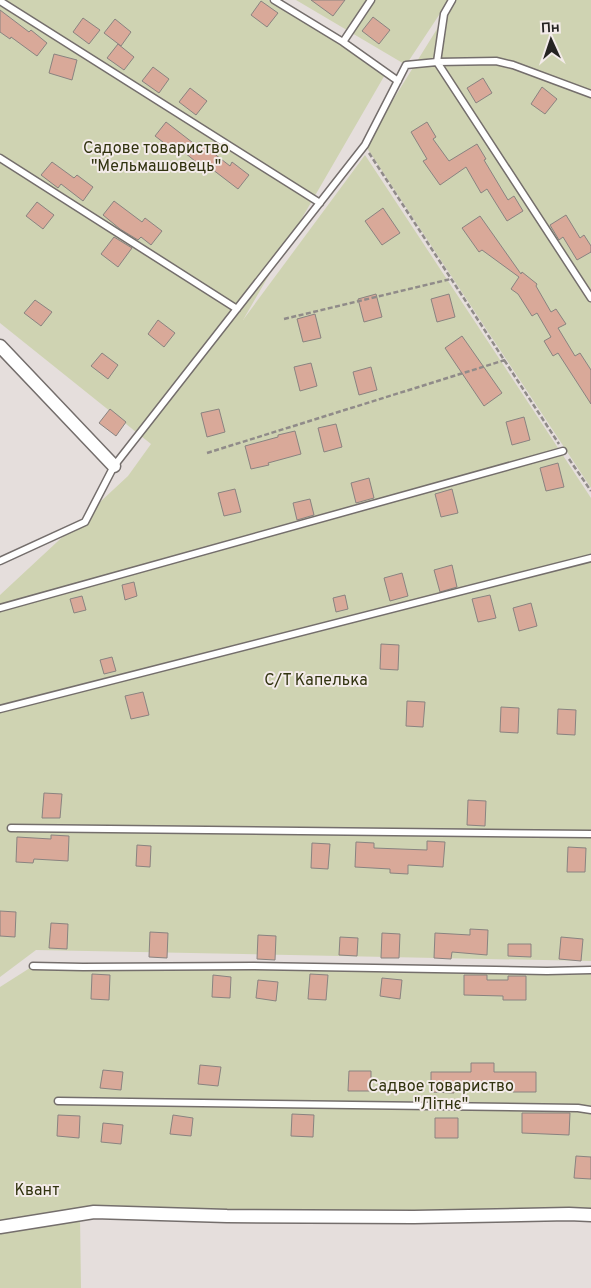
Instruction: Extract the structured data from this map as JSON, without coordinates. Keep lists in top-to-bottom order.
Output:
{
  "parks": [
    "Садове товариство \"Мельмашовець\"",
    "С/Т Капелька",
    "Садвое товариство \"Літнє\"",
    "Квант"
  ],
  "north": "top"
}
